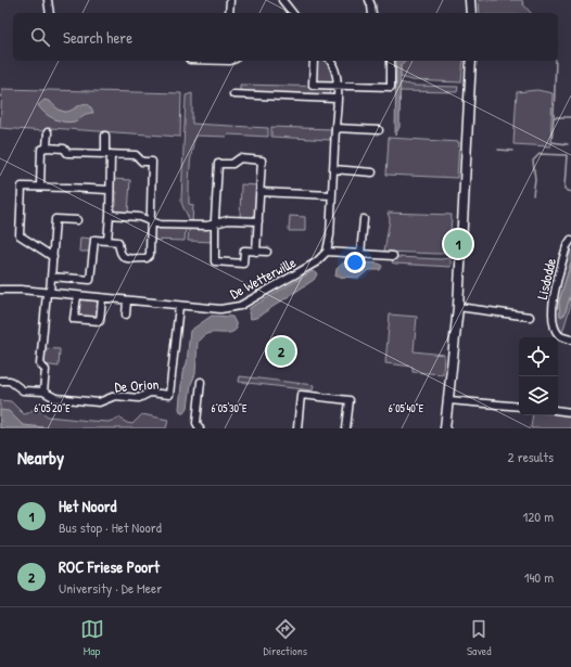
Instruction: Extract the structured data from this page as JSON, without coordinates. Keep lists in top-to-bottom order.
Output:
{
  "streets": {
    "street": ["De Wetterwille", "Lisdodde", "De Orion"]
  },
  "crossings": [
    ["De Wetterwille", "De Orion"]
  ],
  "page": {
    "search": "Search here",
    "pins": ["1", "2"],
    "heading": ["Nearby", "2 results"],
    "list": [
      {
        "mark": "1",
        "name": "Het Noord",
        "note": "Bus stop · Het Noord",
        "value": "120 m"
      },
      {
        "mark": "2",
        "name": "ROC Friese Poort",
        "note": "University · De Meer",
        "value": "140 m"
      }
    ],
    "nav": ["Map", "Directions", "Saved"]
  },
  "coordinates": ["6°05'20\"E", "6°05'30\"E", "6°05'40\"E"]
}
